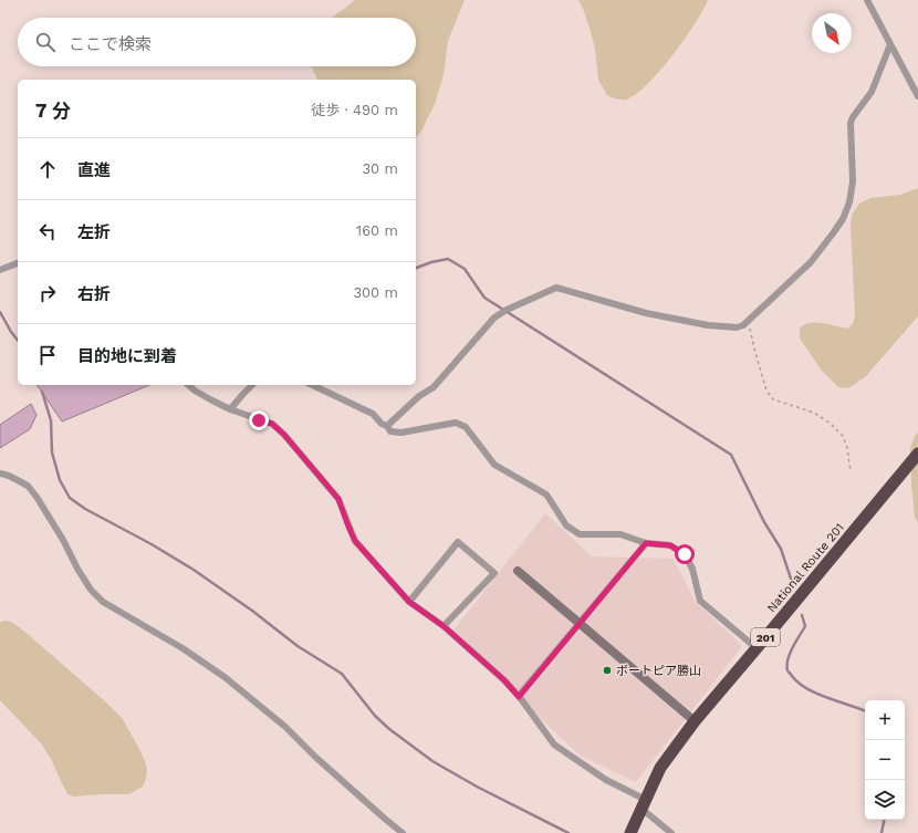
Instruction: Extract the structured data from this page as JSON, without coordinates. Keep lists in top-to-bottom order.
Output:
{
  "streets": {
    "highway": ["National Route 201", "201"]
  },
  "places": ["ボートピア勝山"],
  "north": "bottom right",
  "page": {
    "search": "ここで検索",
    "heading": ["7 分", "徒歩 · 490 m"],
    "list": [
      ["直進", "30 m"],
      ["左折", "160 m"],
      ["右折", "300 m"],
      "目的地に到着"
    ],
    "map_buttons": ["+", "−"]
  }
}
